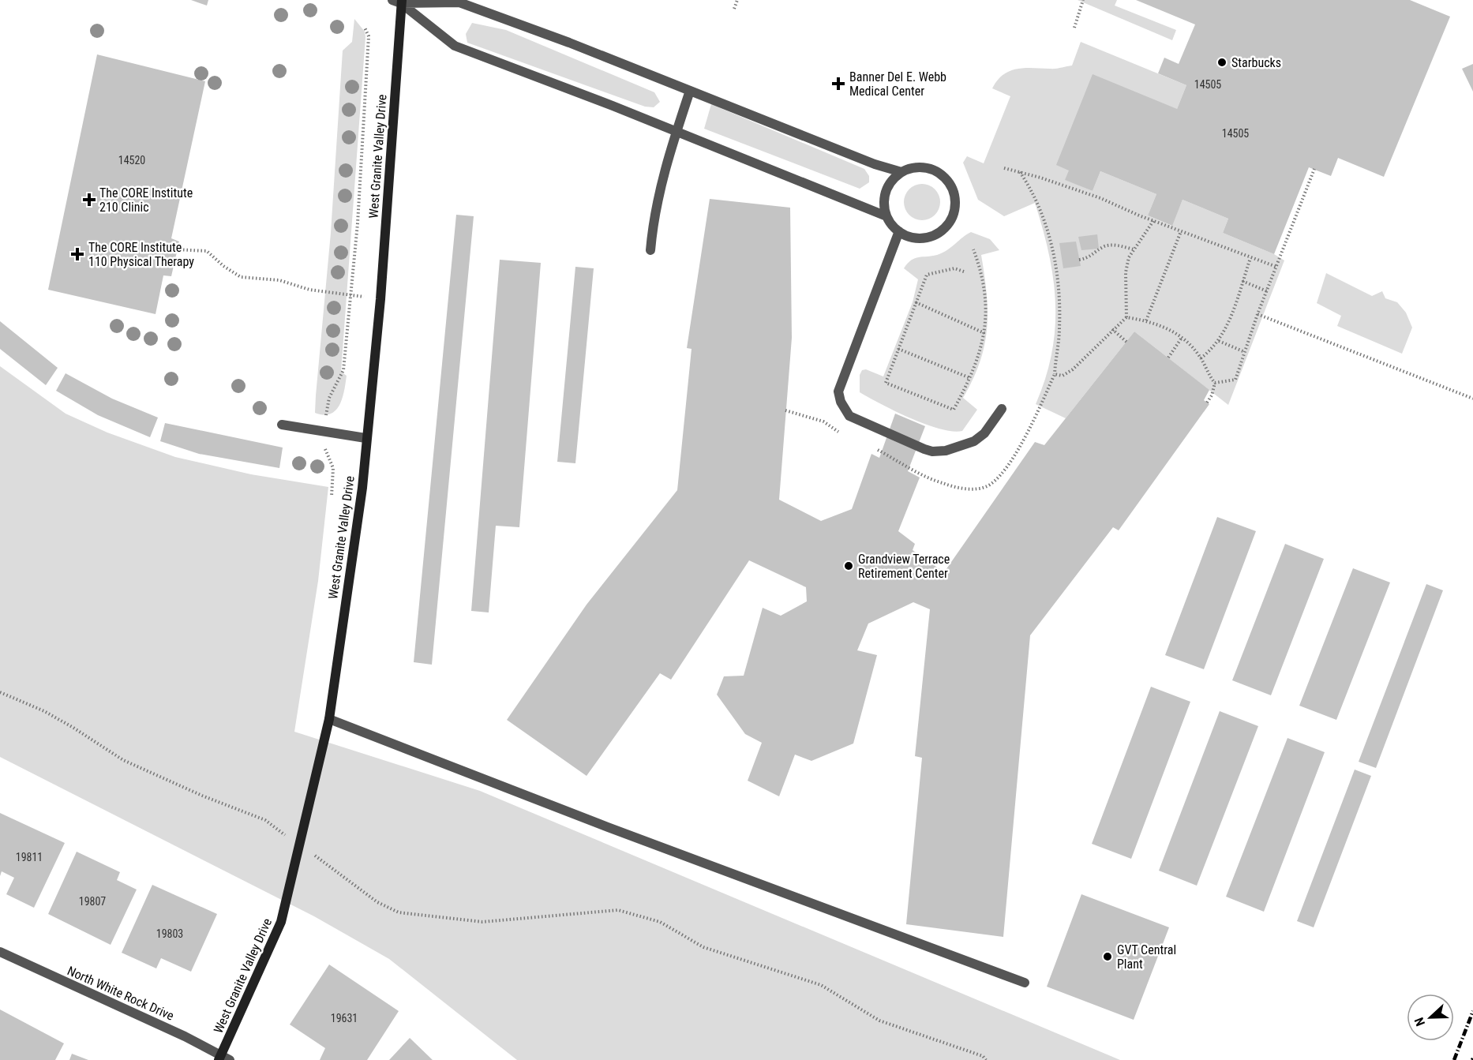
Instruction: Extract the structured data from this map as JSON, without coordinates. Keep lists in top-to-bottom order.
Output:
{
  "streets": {
    "street": ["West Granite Valley Drive", "North White Rock Drive"]
  },
  "crossings": [
    ["West Granite Valley Drive", "North White Rock Drive"]
  ],
  "places": {
    "other": ["Starbucks", "Grandview Terrace Retirement Center", "GVT Central Plant"],
    "health": ["Banner Del E. Webb Medical Center", "The CORE Institute 210 Clinic", "The CORE Institute 110 Physical Therapy"]
  },
  "house_numbers": [
    "14505",
    "14505",
    "14520",
    "19811",
    "19807",
    "19803",
    "19631"
  ],
  "north": "left"
}
